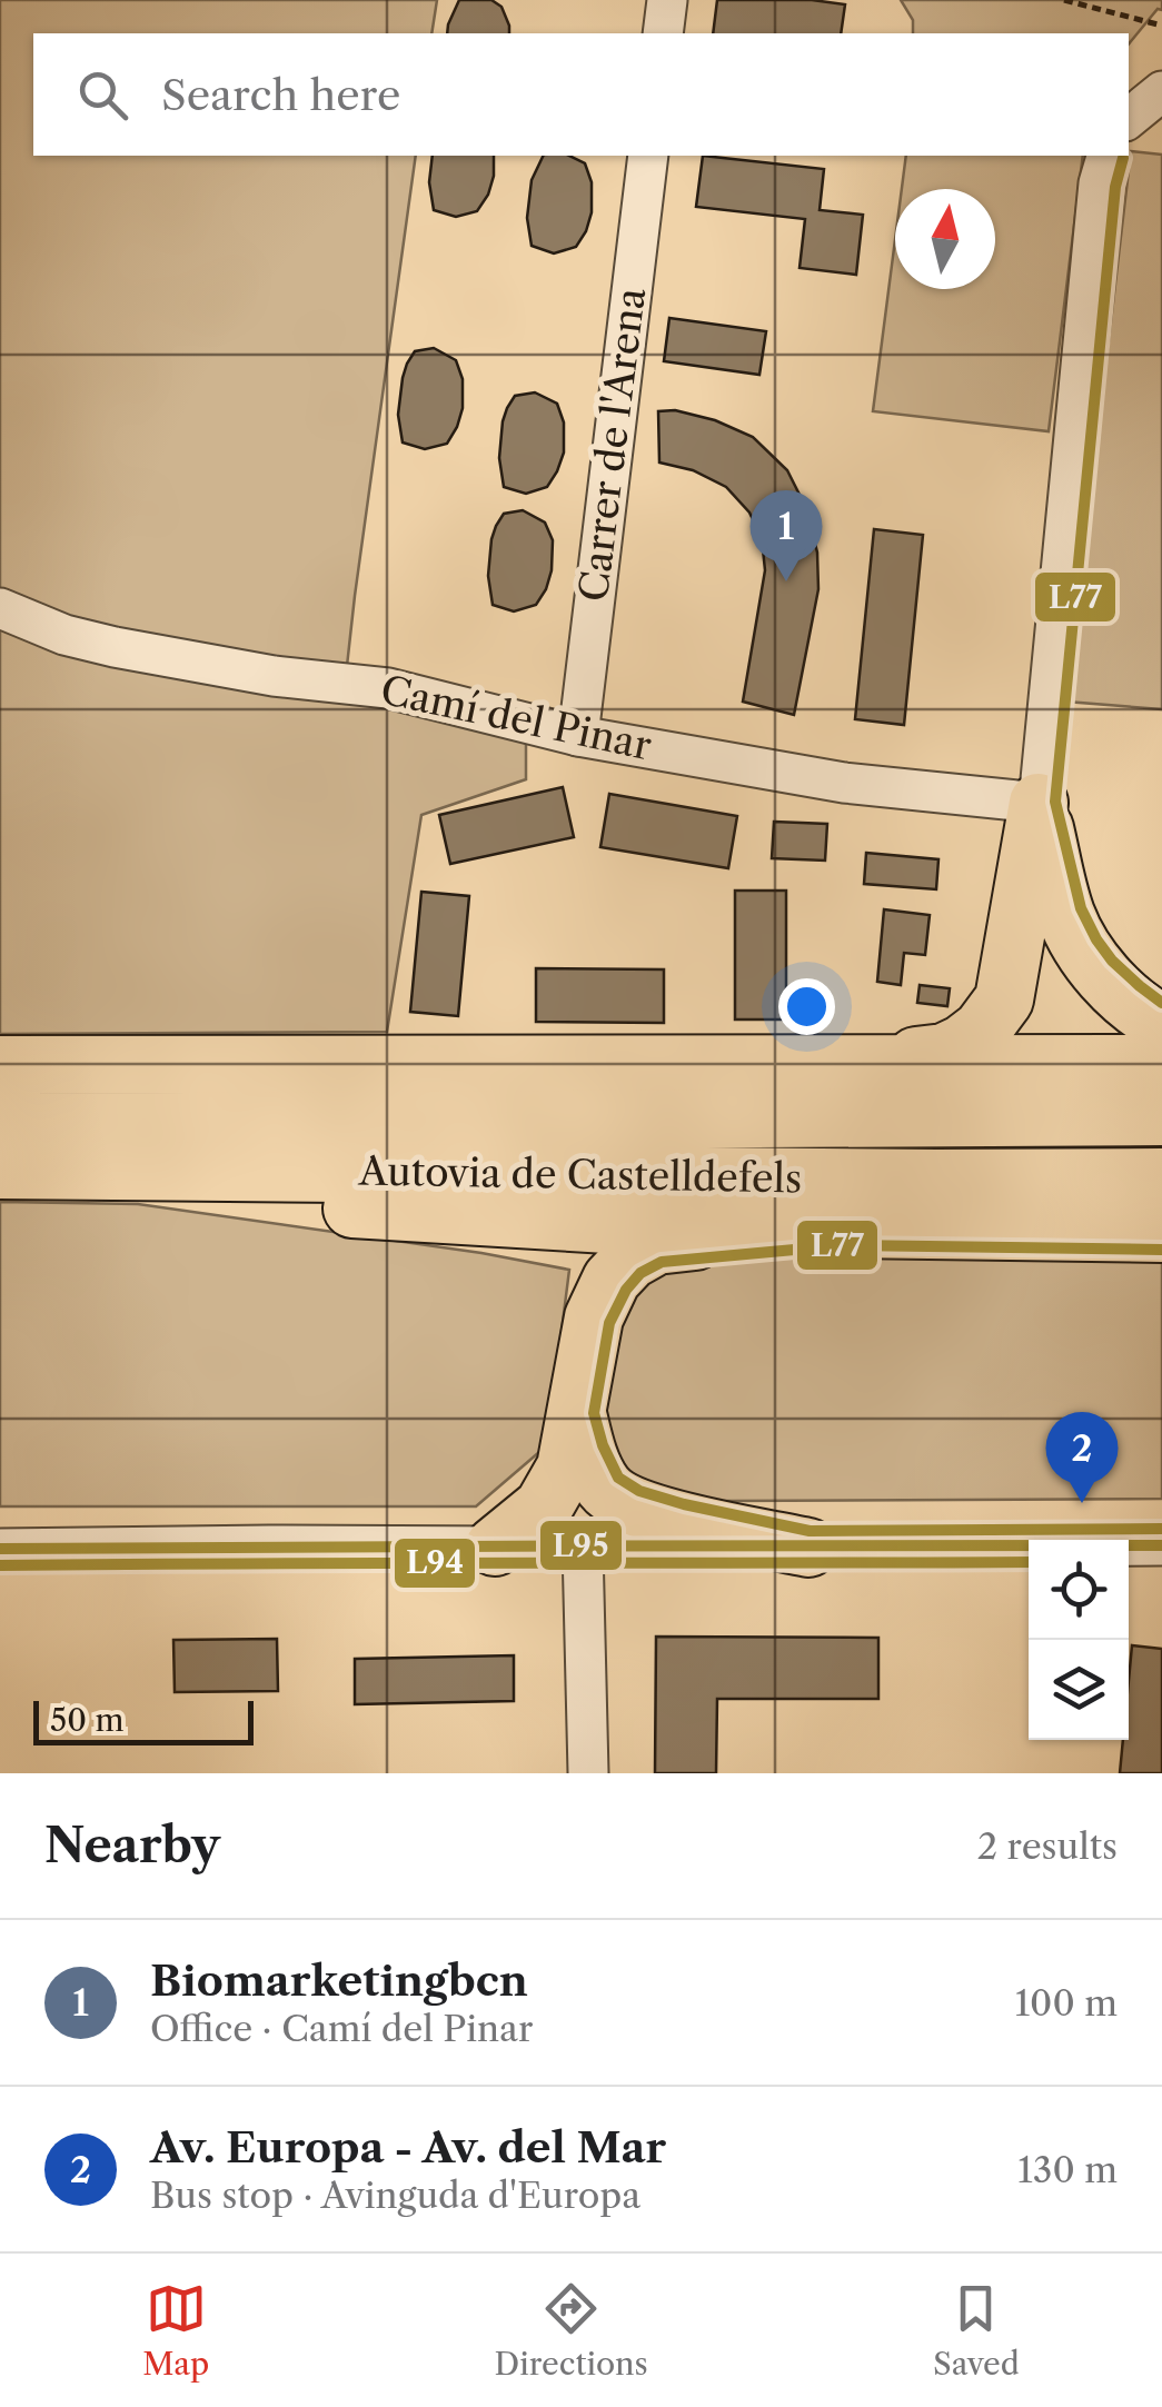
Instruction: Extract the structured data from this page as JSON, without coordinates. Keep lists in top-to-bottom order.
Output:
{
  "streets": {
    "highway": ["Autovia de Castelldefels"],
    "street": ["Carrer de l'Arena", "Camí del Pinar"]
  },
  "crossings": [
    ["Carrer de l'Arena", "Camí del Pinar"]
  ],
  "lines": ["transit line L77", "transit line L95", "transit line L94"],
  "scale_bar": "50 m",
  "north": "top",
  "page": {
    "search": "Search here",
    "pins": ["1", "2"],
    "scale": "50 m",
    "heading": ["Nearby", "2 results"],
    "list": [
      {
        "mark": "1",
        "name": "Biomarketingbcn",
        "note": "Office · Camí del Pinar",
        "value": "100 m"
      },
      {
        "mark": "2",
        "name": "Av. Europa - Av. del Mar",
        "note": "Bus stop · Avinguda d'Europa",
        "value": "130 m"
      }
    ],
    "nav": ["Map", "Directions", "Saved"]
  }
}
